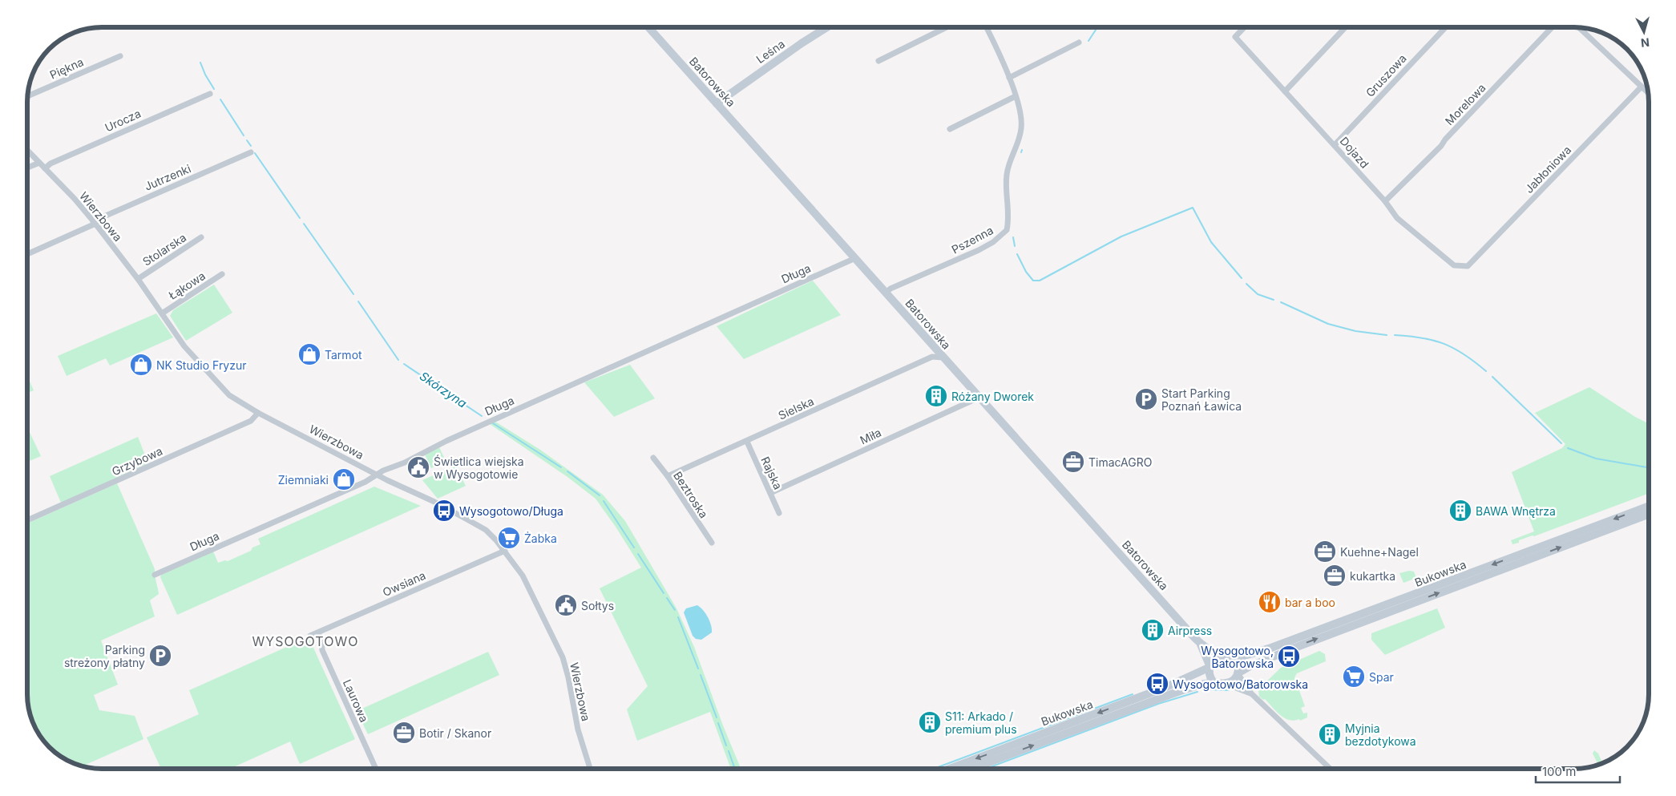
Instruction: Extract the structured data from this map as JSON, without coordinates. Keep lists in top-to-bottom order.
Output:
{
  "streets": {
    "main road": ["Leśna", "Batorowska", "Bukowska"],
    "street": [
      "Piękna",
      "Gruszowa",
      "Morelowa",
      "Urocza",
      "Dojazd",
      "Jabłoniowa",
      "Jutrzenki",
      "Wierzbowa",
      "Pszenna",
      "Stolarska",
      "Długa",
      "Łąkowa",
      "Sielska",
      "Miła",
      "Grzybowa",
      "Rajska",
      "Beztroska",
      "Owsiana",
      "Laurowa"
    ]
  },
  "crossings": [
    ["Leśna", "Batorowska"],
    ["Gruszowa", "Dojazd"],
    ["Batorowska", "Pszenna"],
    ["Batorowska", "Długa"],
    ["Batorowska", "Sielska"],
    ["Batorowska", "Miła"],
    ["Batorowska", "Bukowska"],
    ["Morelowa", "Dojazd"],
    ["Urocza", "Wierzbowa"],
    ["Dojazd", "Jabłoniowa"],
    ["Jutrzenki", "Wierzbowa"],
    ["Wierzbowa", "Stolarska"],
    ["Wierzbowa", "Długa"],
    ["Wierzbowa", "Łąkowa"],
    ["Wierzbowa", "Grzybowa"],
    ["Wierzbowa", "Owsiana"],
    ["Sielska", "Rajska"],
    ["Sielska", "Beztroska"],
    ["Miła", "Rajska"],
    ["Owsiana", "Laurowa"]
  ],
  "districts": ["WYSOGOTOWO"],
  "water": ["Skórzyna"],
  "places": {
    "shop": ["Tarmot", "NK Studio Fryzur", "Ziemniaki"],
    "building": [
      "Różany Dworek",
      "BAWA Wnętrza",
      "Airpress",
      "S11: Arkado / premium plus",
      "Myjnia bezdotykowa"
    ],
    "parking": ["Start Parking Poznań Ławica", "Parking streżony płatny"],
    "office": [
      "TimacAGRO",
      "Kuehne+Nagel",
      "kukartka",
      "Botir / Skanor"
    ],
    "public building": ["Świetlica wiejska w Wysogotowie", "Sołtys"],
    "bus stop": ["Wysogotowo/Długa", "Wysogotowo, Batorowska", "Wysogotowo/Batorowska"],
    "supermarket": ["Żabka", "Spar"],
    "restaurant": ["bar a boo"]
  },
  "scale_bar": "100 m",
  "north": "bottom"
}
